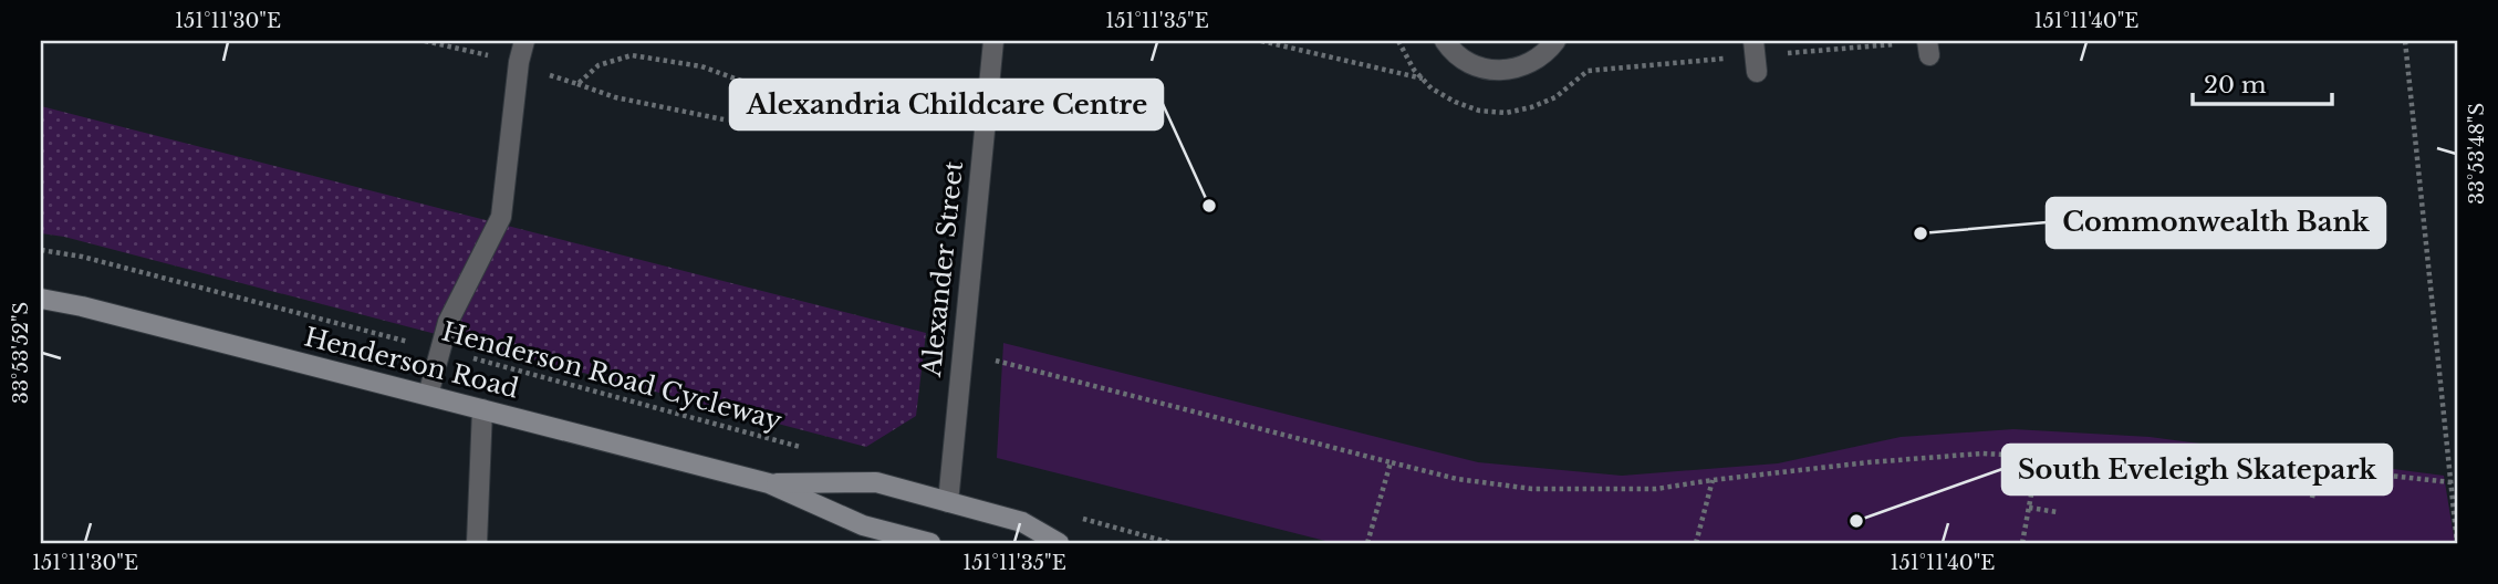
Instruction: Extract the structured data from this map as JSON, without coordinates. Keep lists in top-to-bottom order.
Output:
{
  "streets": {
    "street": ["Alexander Street", "Henderson Road"],
    "path": ["Henderson Road Cycleway"]
  },
  "crossings": [
    ["Alexander Street", "Henderson Road"]
  ],
  "places": ["Alexandria Childcare Centre", "Commonwealth Bank", "South Eveleigh Skatepark"],
  "scale_bar": "20 m",
  "coordinates": [
    "151°11'30\"E",
    "151°11'35\"E",
    "151°11'40\"E",
    "33°53'48\"S",
    "33°53'52\"S"
  ]
}
